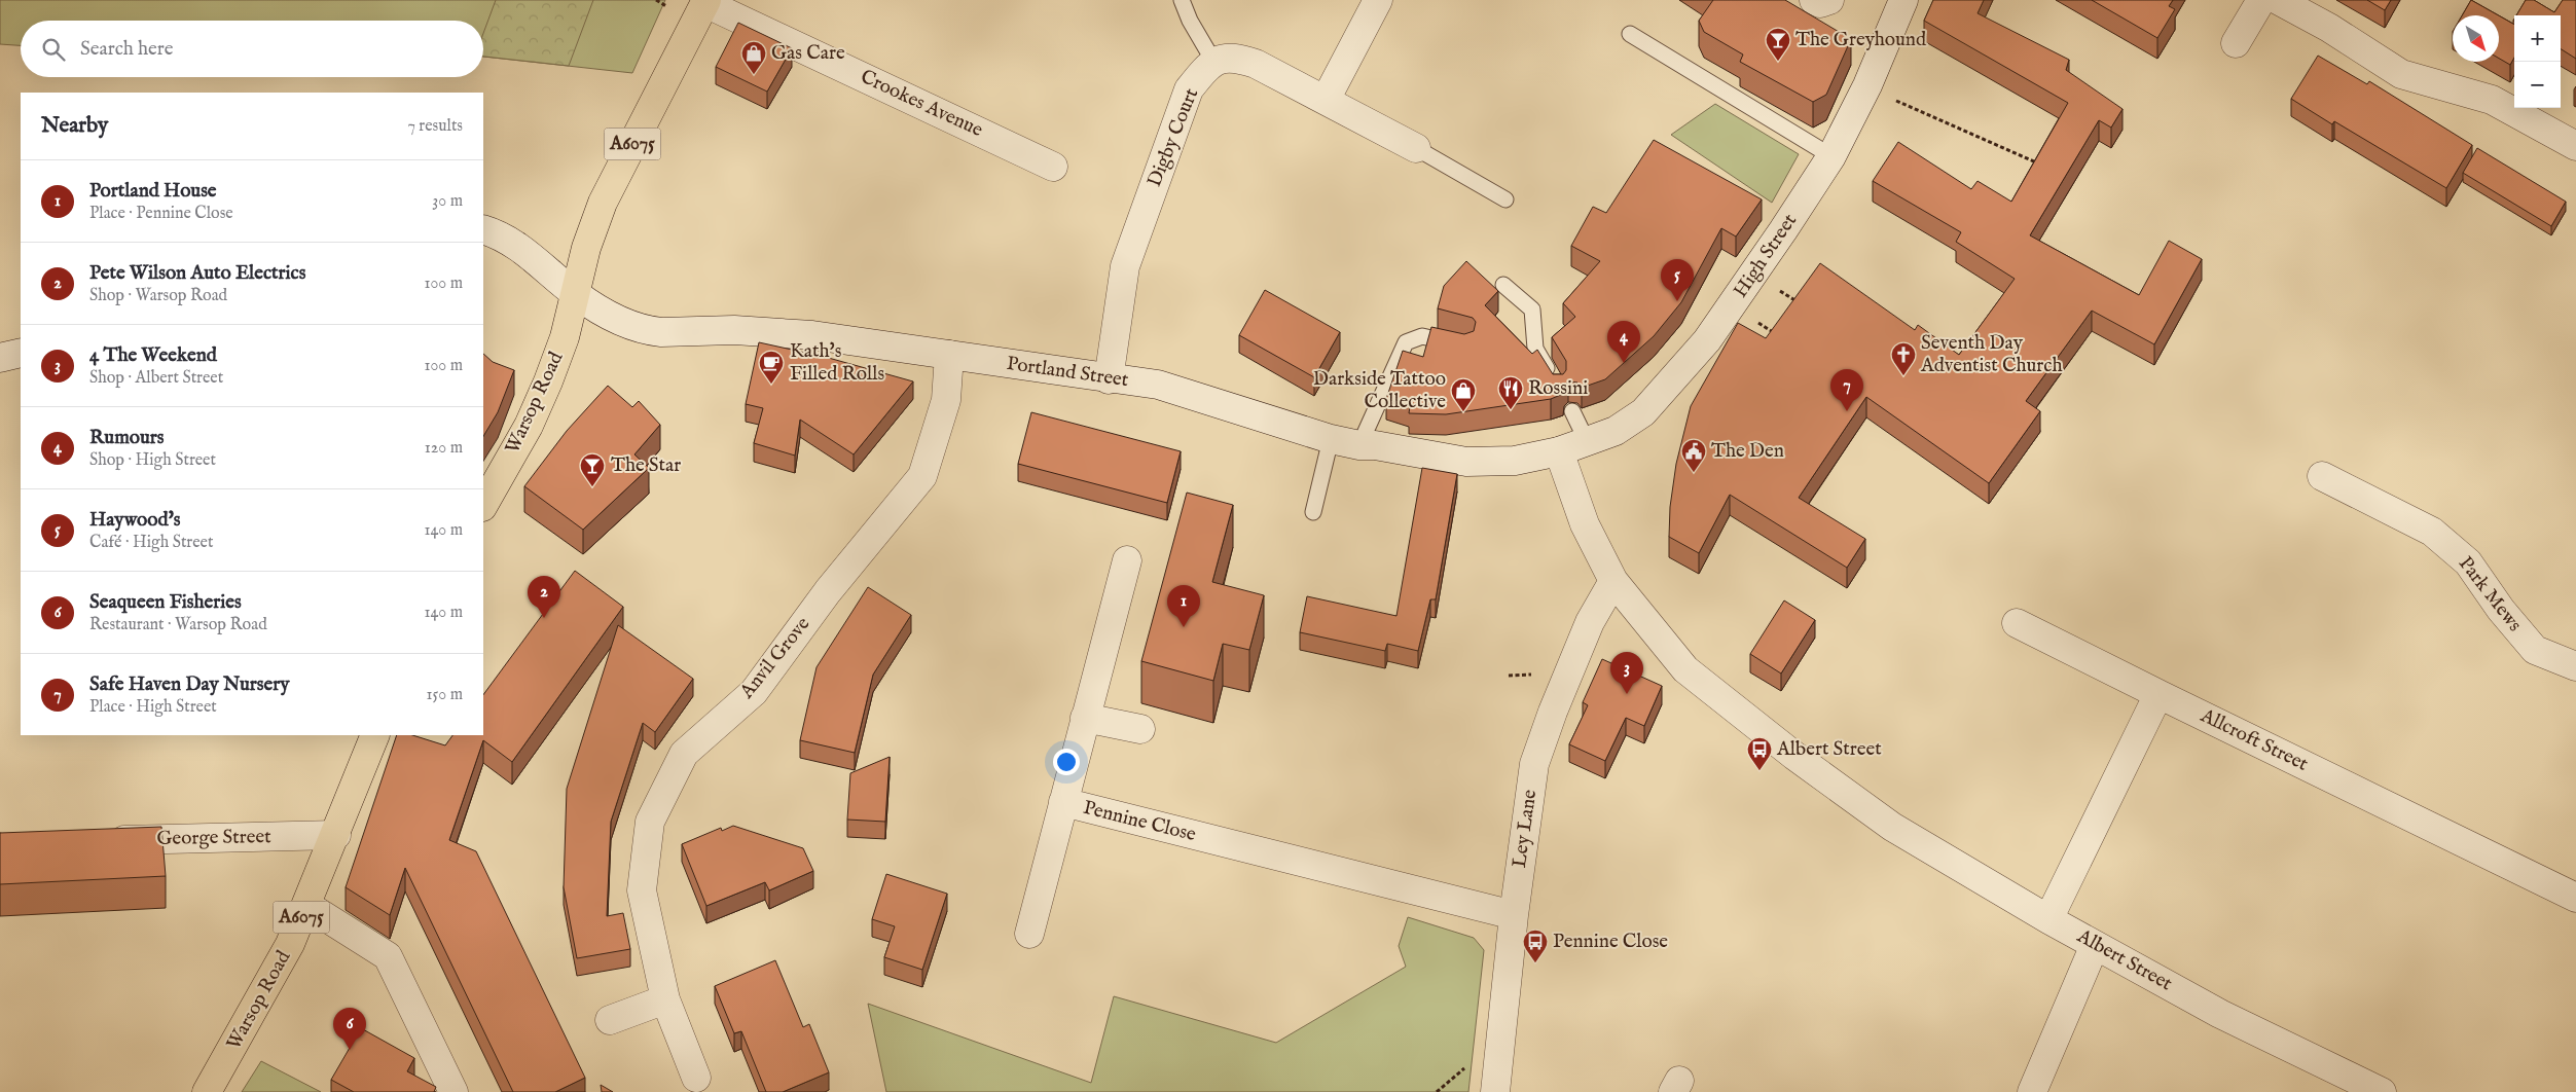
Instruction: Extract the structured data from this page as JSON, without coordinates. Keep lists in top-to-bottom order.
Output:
{
  "streets": {
    "main road": ["A6075", "Warsop Road"],
    "street": [
      "Crookes Avenue",
      "Digby Court",
      "High Street",
      "Portland Street",
      "Park Mews",
      "Anvil Grove",
      "Allcroft Street",
      "Pennine Close",
      "Ley Lane",
      "George Street",
      "Albert Street"
    ]
  },
  "crossings": [
    ["Crookes Avenue", "A6075"],
    ["Digby Court", "Portland Street"],
    ["A6075", "Portland Street"],
    ["A6075", "Warsop Road"],
    ["High Street", "Portland Street"],
    ["High Street", "Albert Street"],
    ["Portland Street", "Warsop Road"],
    ["Portland Street", "Anvil Grove"],
    ["Portland Street", "Albert Street"],
    ["Warsop Road", "George Street"],
    ["Pennine Close", "Ley Lane"],
    ["Ley Lane", "Albert Street"]
  ],
  "places": {
    "bar": ["The Greyhound", "The Star"],
    "shop": ["Gas Care", "Darkside Tattoo Collective"],
    "church": ["Seventh Day Adventist Church"],
    "cafe": ["Kath's Filled Rolls"],
    "restaurant": ["Rossini"],
    "public building": ["The Den"],
    "bus stop": ["Albert Street", "Pennine Close"]
  },
  "north": "bottom right",
  "page": {
    "map_buttons": ["+", "−"],
    "search": "Search here",
    "heading": ["Nearby", "7 results"],
    "list": [
      {
        "mark": "1",
        "name": "Portland House",
        "note": "Place · Pennine Close",
        "value": "30 m"
      },
      {
        "mark": "2",
        "name": "Pete Wilson Auto Electrics",
        "note": "Shop · Warsop Road",
        "value": "100 m"
      },
      {
        "mark": "3",
        "name": "4 The Weekend",
        "note": "Shop · Albert Street",
        "value": "100 m"
      },
      {
        "mark": "4",
        "name": "Rumours",
        "note": "Shop · High Street",
        "value": "120 m"
      },
      {
        "mark": "5",
        "name": "Haywood's",
        "note": "Café · High Street",
        "value": "140 m"
      },
      {
        "mark": "6",
        "name": "Seaqueen Fisheries",
        "note": "Restaurant · Warsop Road",
        "value": "140 m"
      },
      {
        "mark": "7",
        "name": "Safe Haven Day Nursery",
        "note": "Place · High Street",
        "value": "150 m"
      }
    ],
    "pins": [
      "5",
      "4",
      "7",
      "2",
      "1",
      "3",
      "6"
    ]
  }
}
